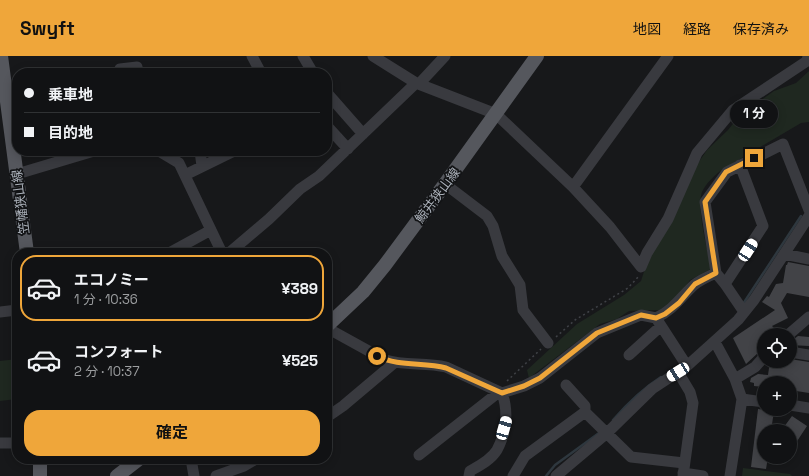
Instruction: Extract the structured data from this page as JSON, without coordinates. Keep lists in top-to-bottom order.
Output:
{
  "streets": {
    "main road": ["鯨井狭山線", "笠幡狭山線"]
  },
  "page": {
    "header": "Swyft",
    "nav": ["地図", "経路", "保存済み"],
    "banner": ["乗車地", "目的地"],
    "bubble": "1 分",
    "list": [
      {
        "name": "エコノミー",
        "note": "1 分 · 10:36",
        "value": "¥389"
      },
      {
        "name": "コンフォート",
        "note": "2 分 · 10:37",
        "value": "¥525"
      }
    ],
    "map_buttons": ["+", "−"],
    "buttons": "確定"
  }
}
